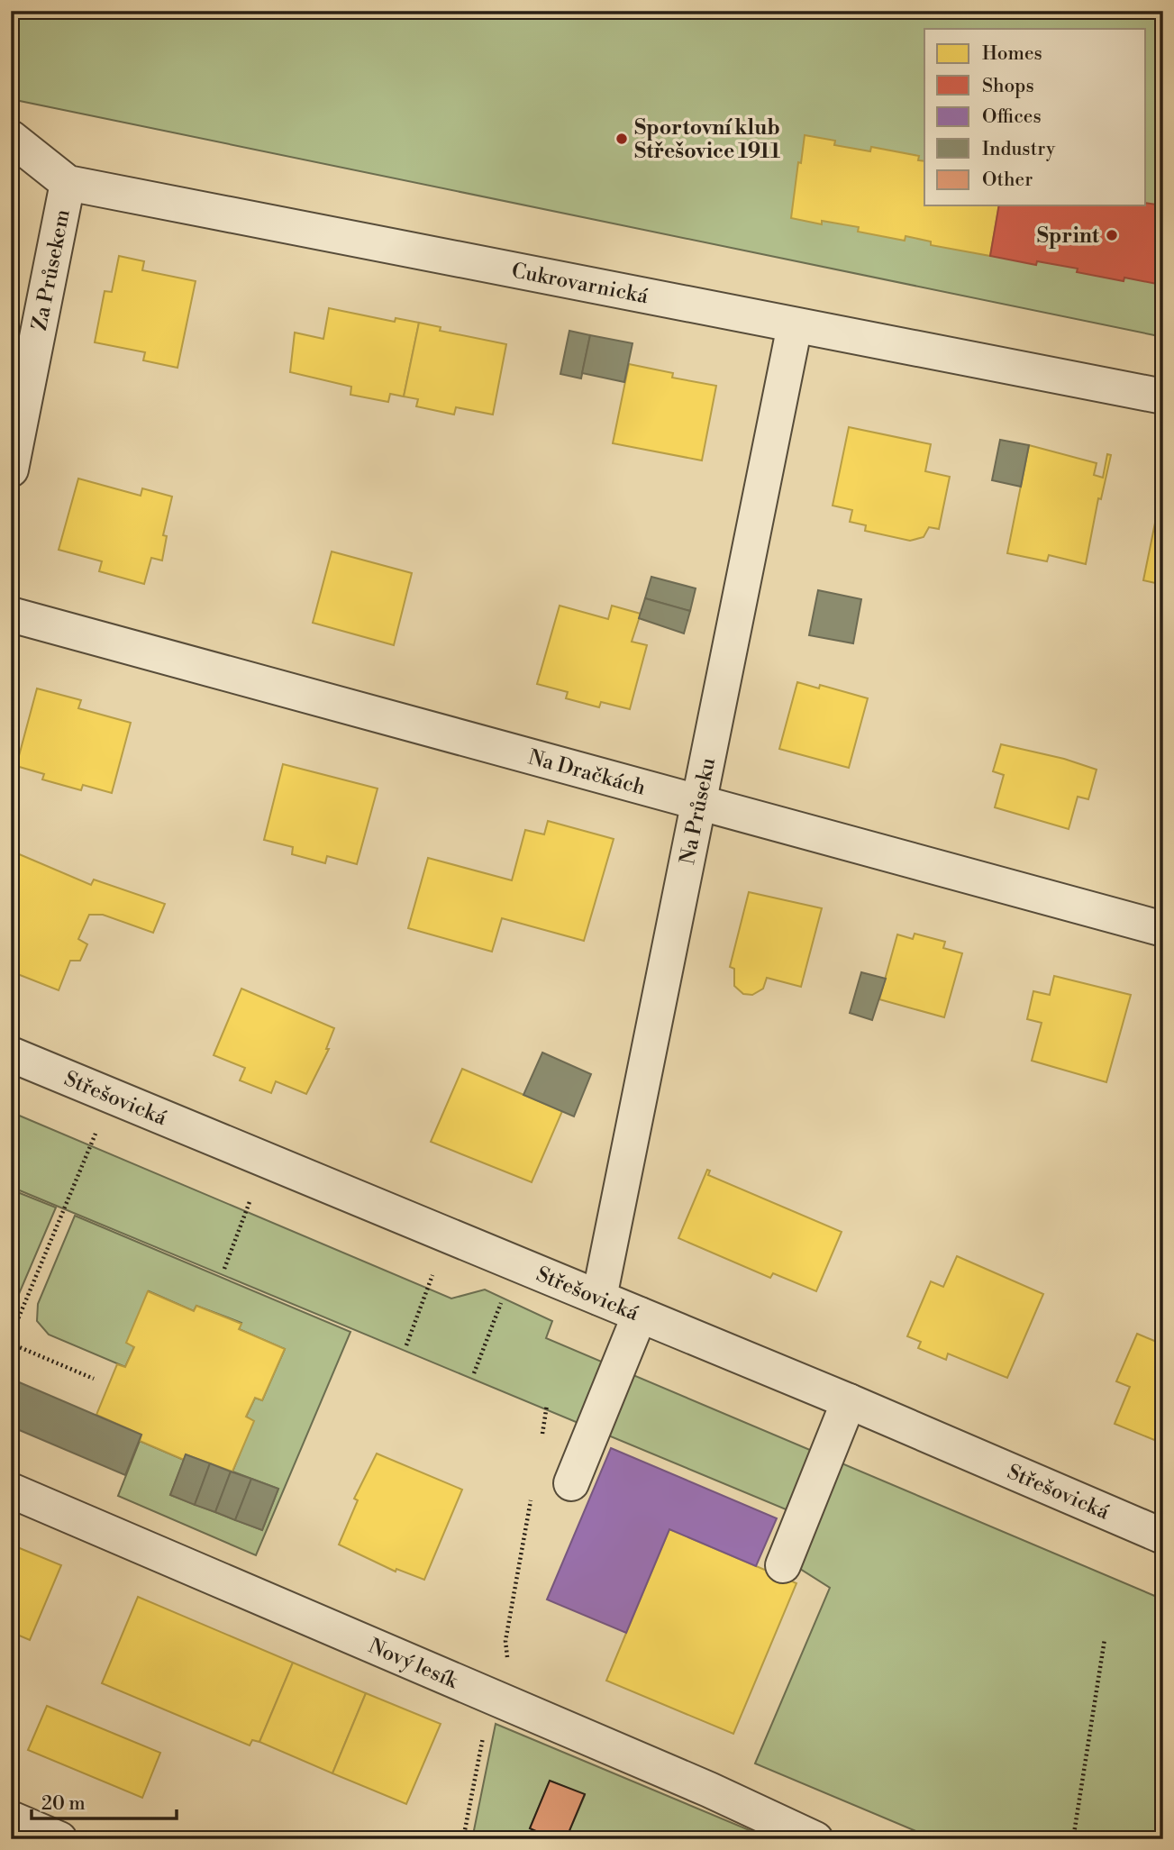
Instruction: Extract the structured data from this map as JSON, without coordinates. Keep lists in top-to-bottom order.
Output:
{
  "streets": {
    "street": [
      "Za Průsekem",
      "Cukrovarnická",
      "Na Dračkách",
      "Na Průseku",
      "Střešovická",
      "Nový lesík"
    ]
  },
  "crossings": [
    ["Za Průsekem", "Cukrovarnická"],
    ["Cukrovarnická", "Na Průseku"],
    ["Na Dračkách", "Na Průseku"],
    ["Na Průseku", "Střešovická"]
  ],
  "places": ["Sportovní klub Střešovice 1911", "Sprint"],
  "legend": [
    "Homes",
    "Shops",
    "Offices",
    "Industry",
    "Other"
  ],
  "scale_bar": "20 m"
}
